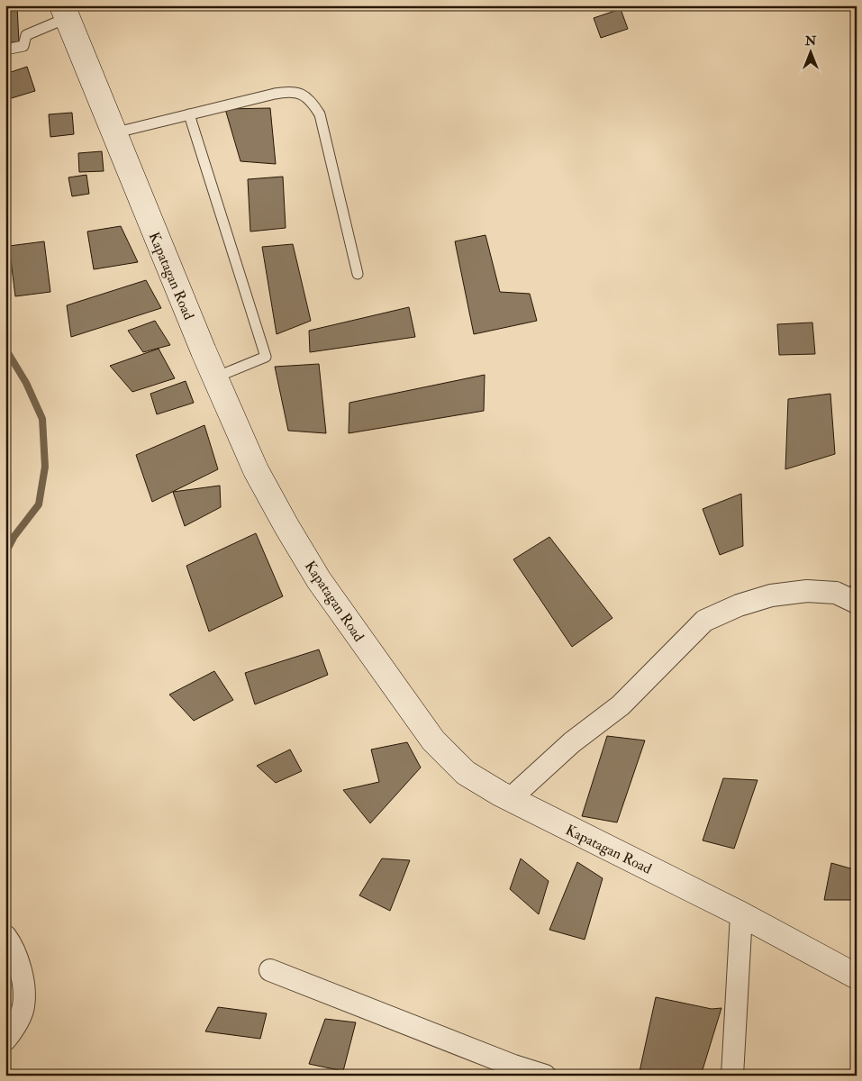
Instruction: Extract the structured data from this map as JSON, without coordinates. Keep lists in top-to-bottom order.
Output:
{
  "streets": {
    "main road": ["Kapatagan Road"]
  },
  "north": "top"
}
